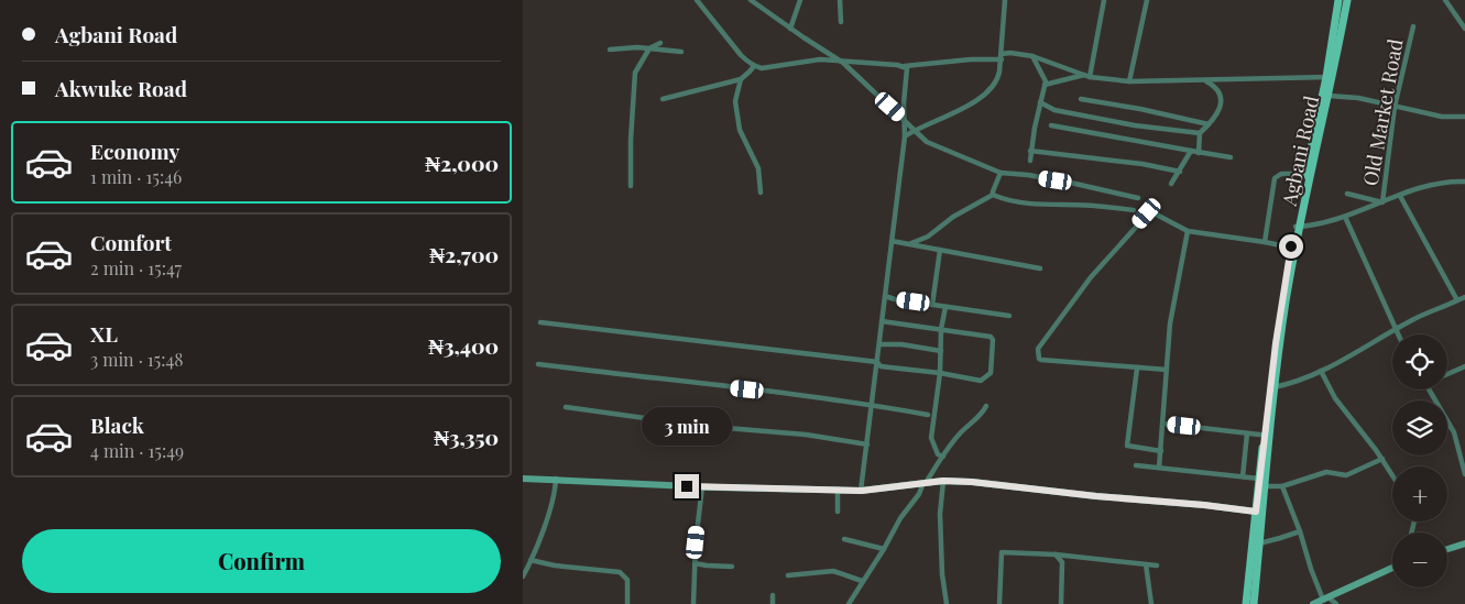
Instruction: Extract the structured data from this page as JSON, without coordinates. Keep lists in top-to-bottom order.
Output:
{
  "streets": {
    "main road": ["Agbani Road"],
    "street": ["Old Market Road"]
  },
  "page": {
    "banner": ["Agbani Road", "Akwuke Road"],
    "list": [
      {
        "name": "Economy",
        "note": "1 min · 15:46",
        "value": "₦2,000"
      },
      {
        "name": "Comfort",
        "note": "2 min · 15:47",
        "value": "₦2,700"
      },
      {
        "name": "XL",
        "note": "3 min · 15:48",
        "value": "₦3,400"
      },
      {
        "name": "Black",
        "note": "4 min · 15:49",
        "value": "₦3,350"
      }
    ],
    "map_buttons": ["+", "−"],
    "bubble": "3 min",
    "buttons": "Confirm"
  }
}
